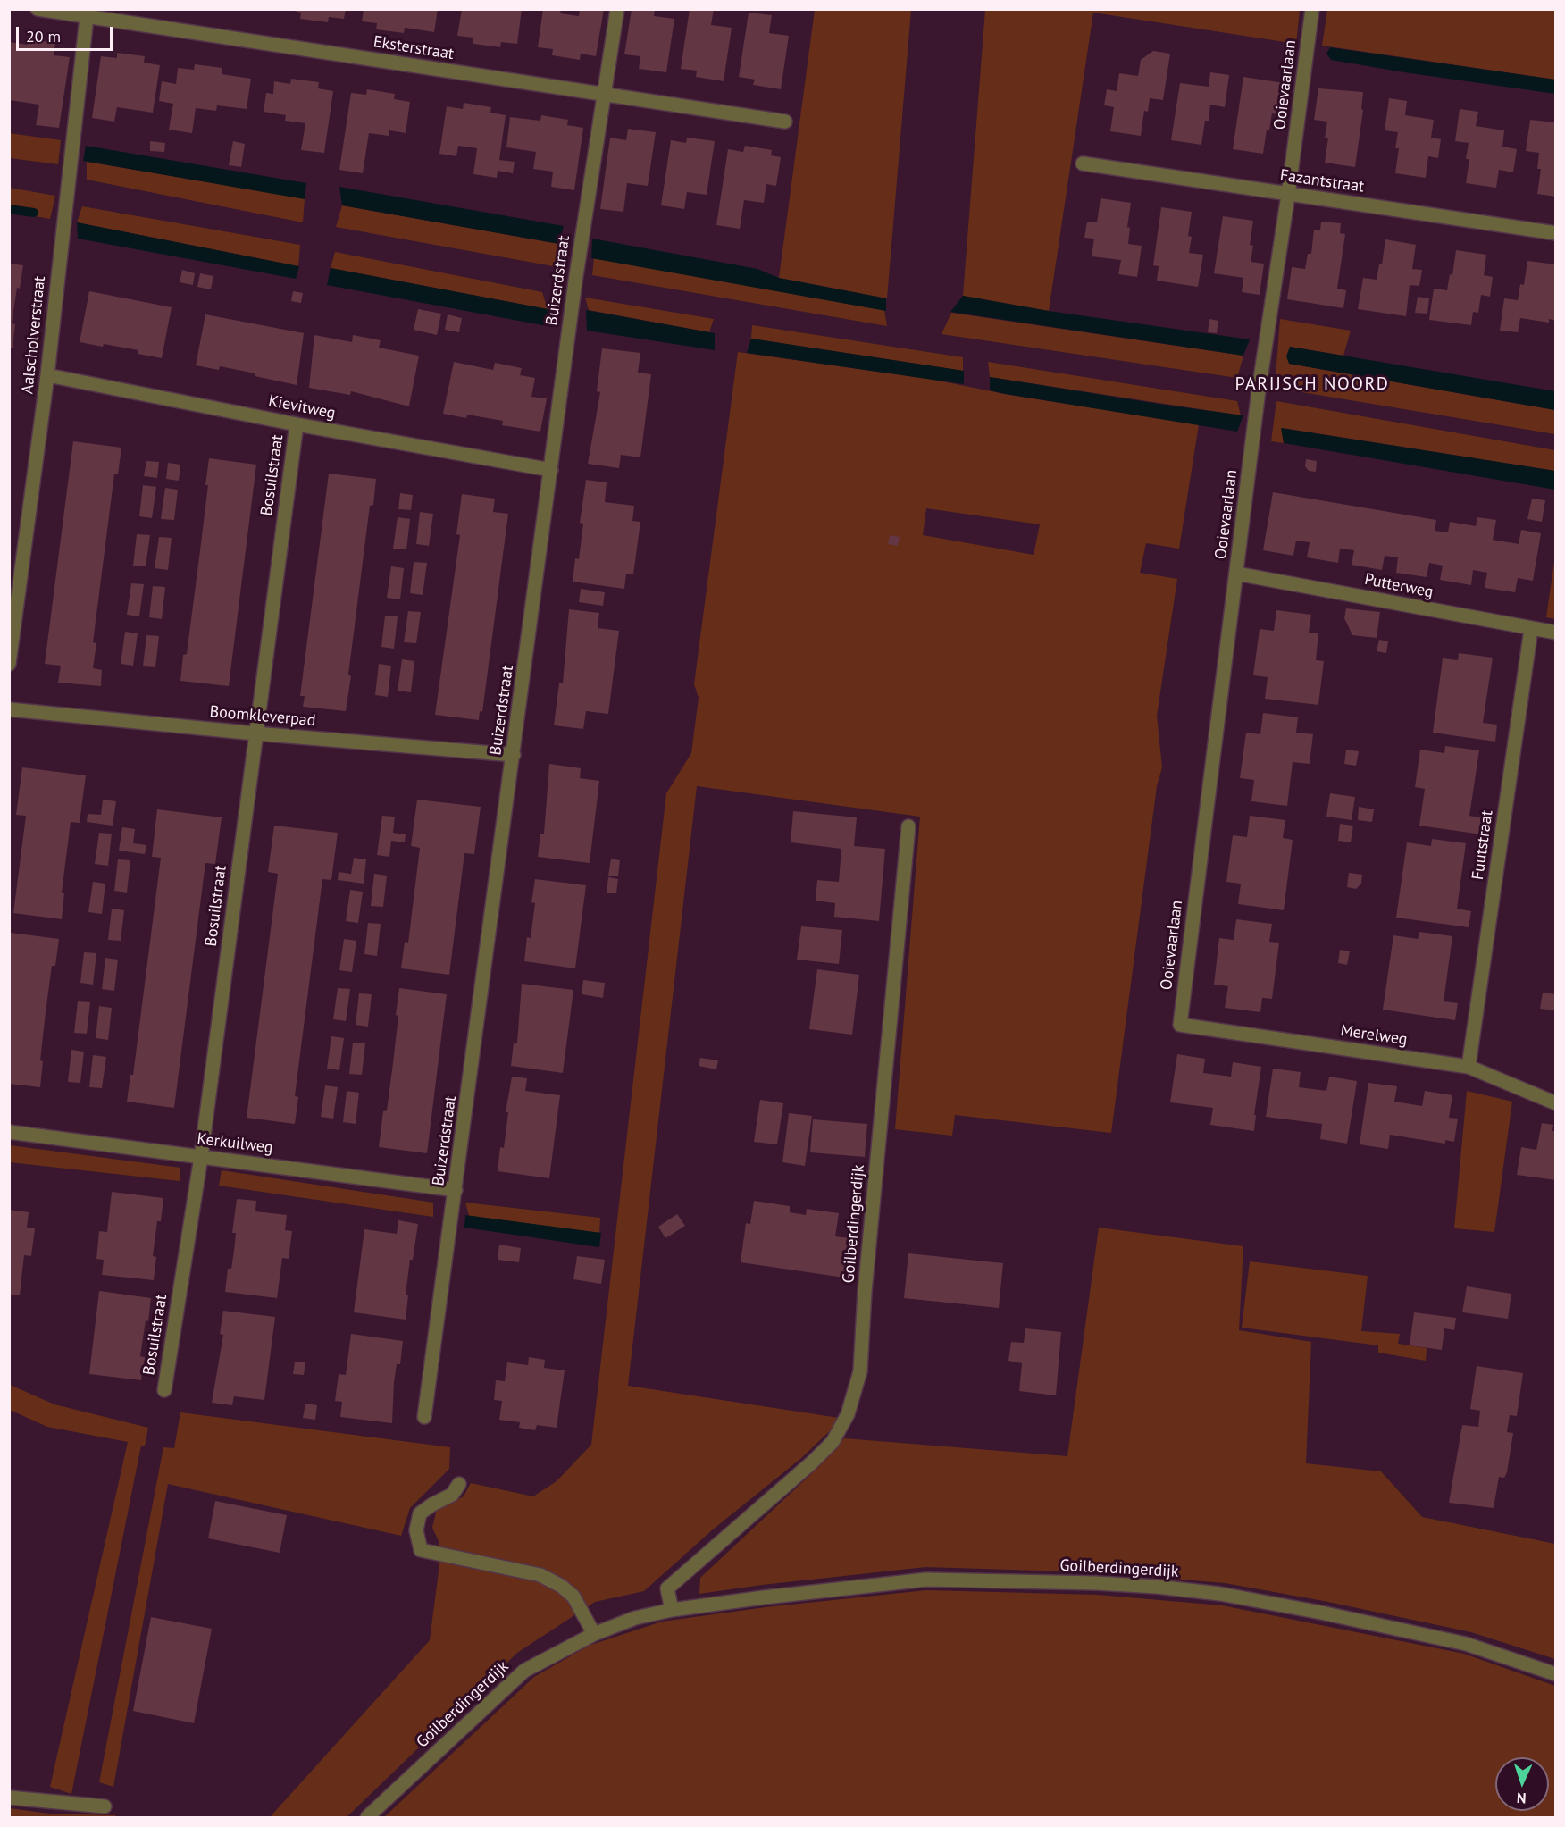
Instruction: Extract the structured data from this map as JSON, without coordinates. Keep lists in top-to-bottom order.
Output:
{
  "streets": {
    "street": [
      "Eksterstraat",
      "Ooievaarlaan",
      "Fazantstraat",
      "Buizerdstraat",
      "Aalscholverstraat",
      "Kievitweg",
      "Bosuilstraat",
      "Putterweg",
      "Boomkleverpad",
      "Fuutstraat",
      "Merelweg",
      "Kerkuilweg",
      "Goilberdingerdijk"
    ]
  },
  "crossings": [
    ["Eksterstraat", "Buizerdstraat"],
    ["Eksterstraat", "Aalscholverstraat"],
    ["Ooievaarlaan", "Fazantstraat"],
    ["Ooievaarlaan", "Putterweg"],
    ["Ooievaarlaan", "Merelweg"],
    ["Buizerdstraat", "Kievitweg"],
    ["Buizerdstraat", "Boomkleverpad"],
    ["Buizerdstraat", "Kerkuilweg"],
    ["Aalscholverstraat", "Kievitweg"],
    ["Kievitweg", "Bosuilstraat"],
    ["Bosuilstraat", "Boomkleverpad"],
    ["Bosuilstraat", "Kerkuilweg"],
    ["Putterweg", "Fuutstraat"],
    ["Fuutstraat", "Merelweg"]
  ],
  "districts": ["PARIJSCH NOORD"],
  "scale_bar": "20 m",
  "north": "bottom"
}
